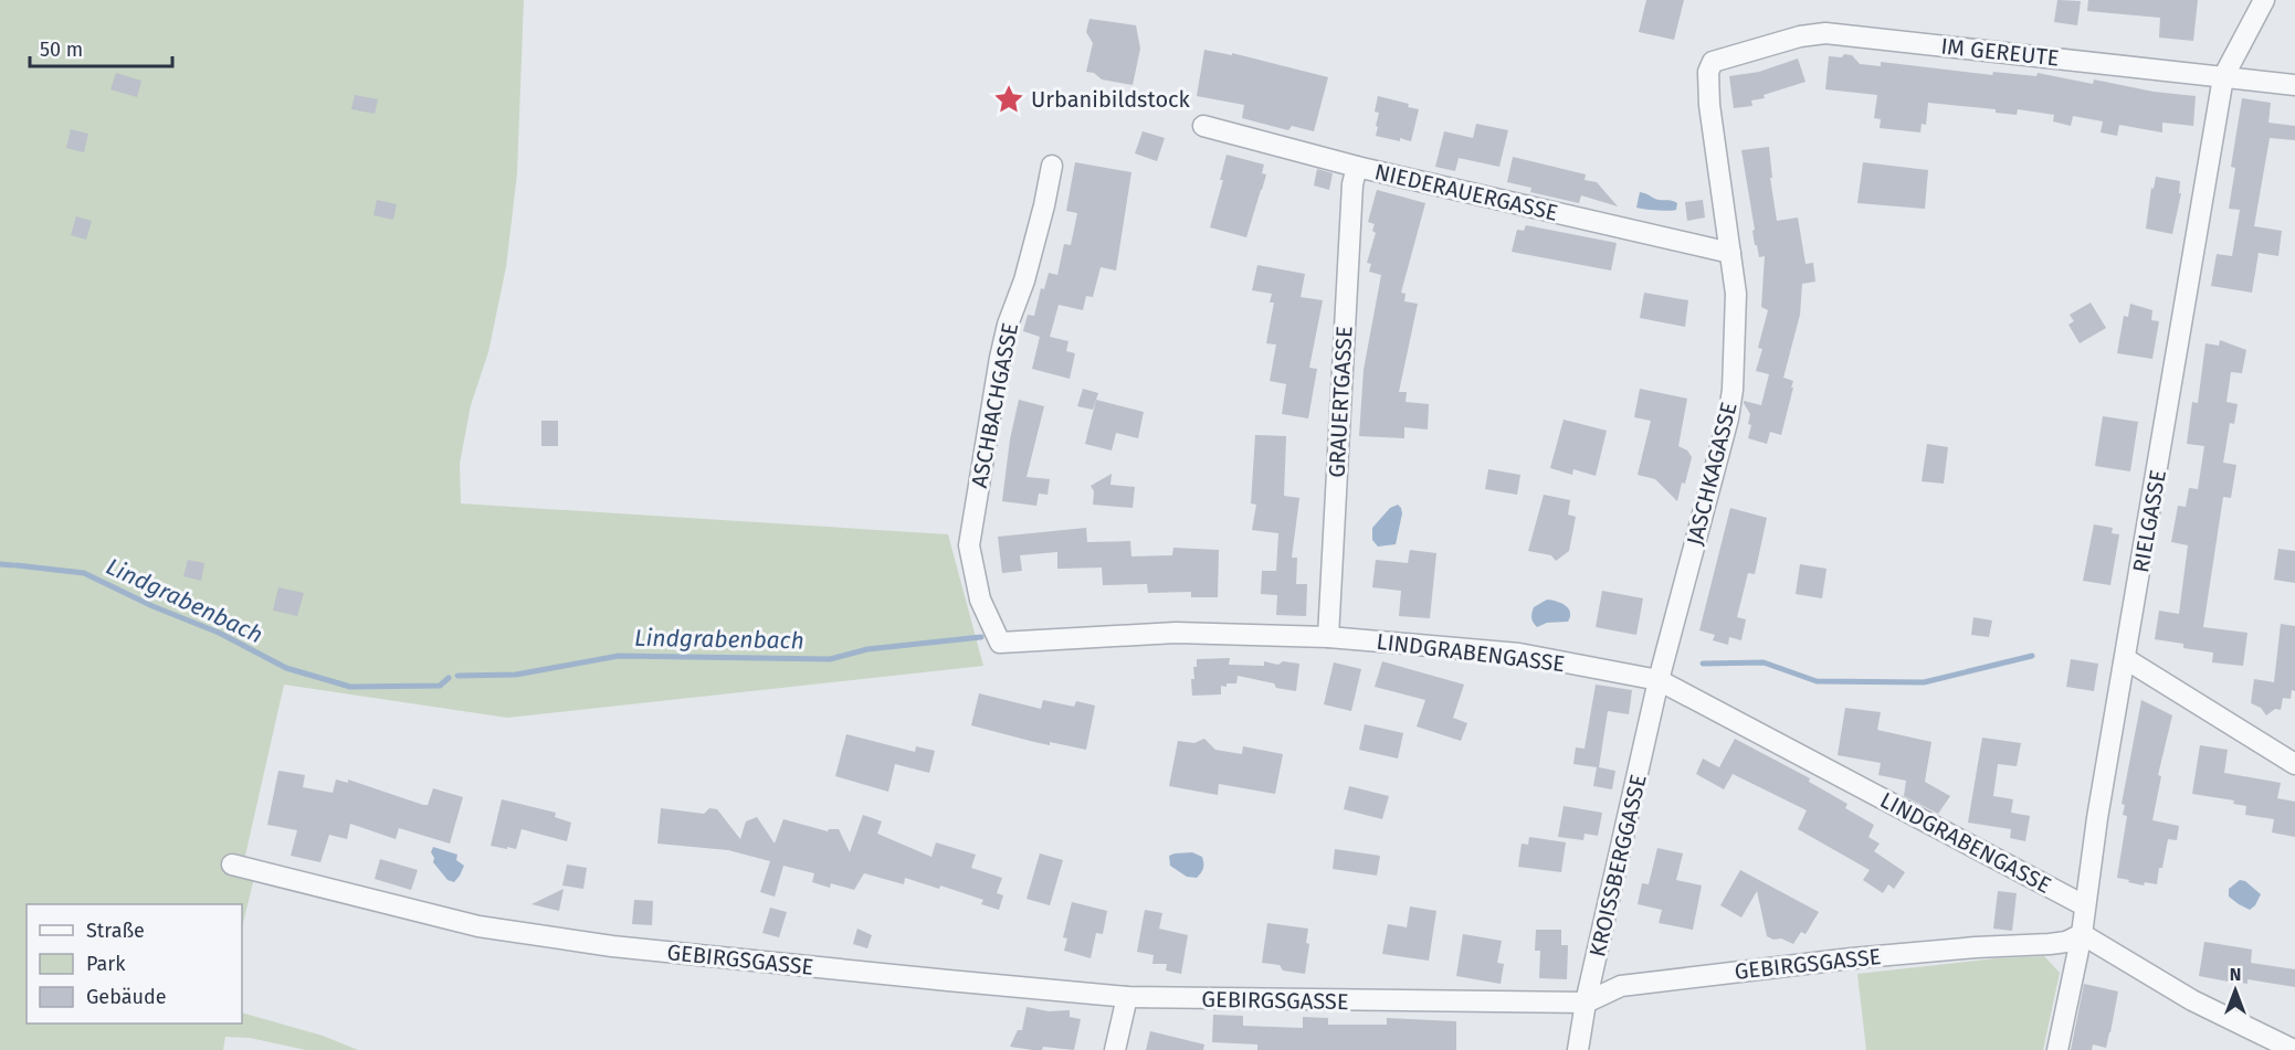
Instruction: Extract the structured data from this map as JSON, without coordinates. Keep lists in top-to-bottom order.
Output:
{
  "streets": {
    "street": [
      "IM GEREUTE",
      "NIEDERAUERGASSE",
      "GRAUERTGASSE",
      "ASCHBACHGASSE",
      "JASCHKAGASSE",
      "RIELGASSE",
      "LINDGRABENGASSE",
      "KROISSBERGGASSE",
      "GEBIRGSGASSE"
    ]
  },
  "crossings": [
    ["IM GEREUTE", "JASCHKAGASSE"],
    ["IM GEREUTE", "RIELGASSE"],
    ["NIEDERAUERGASSE", "GRAUERTGASSE"],
    ["NIEDERAUERGASSE", "JASCHKAGASSE"],
    ["GRAUERTGASSE", "LINDGRABENGASSE"],
    ["ASCHBACHGASSE", "LINDGRABENGASSE"],
    ["JASCHKAGASSE", "LINDGRABENGASSE"],
    ["JASCHKAGASSE", "KROISSBERGGASSE"],
    ["RIELGASSE", "LINDGRABENGASSE"],
    ["RIELGASSE", "GEBIRGSGASSE"],
    ["LINDGRABENGASSE", "KROISSBERGGASSE"],
    ["KROISSBERGGASSE", "GEBIRGSGASSE"]
  ],
  "water": ["Lindgrabenbach"],
  "places": {
    "place": ["Urbanibildstock"]
  },
  "legend": ["Straße", "Park", "Gebäude"],
  "scale_bar": "50 m",
  "north": "top"
}
